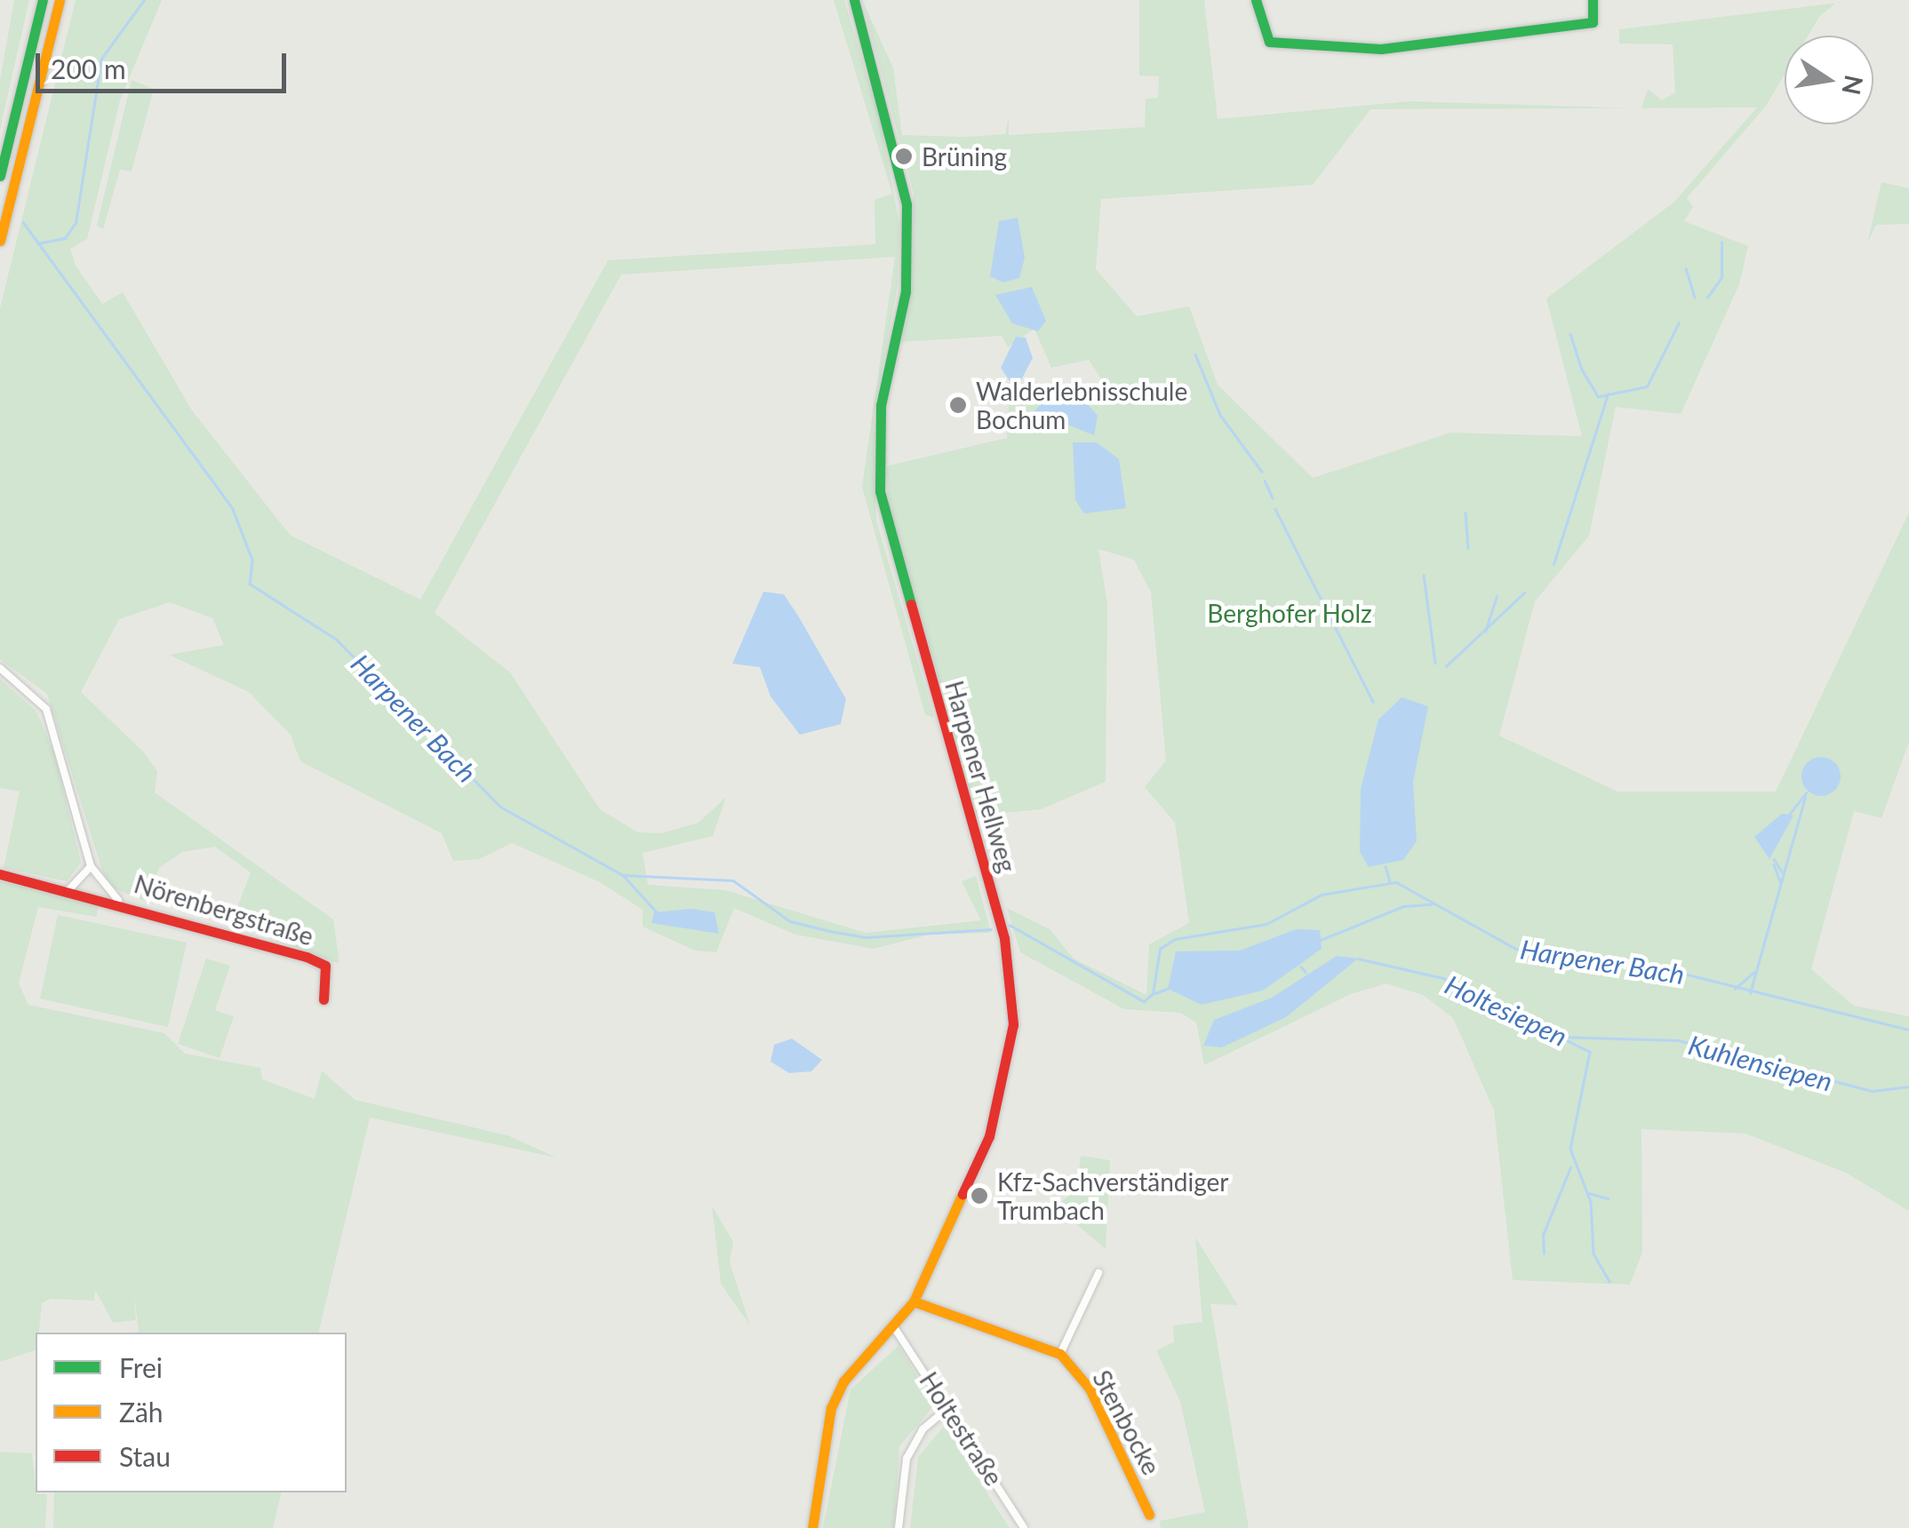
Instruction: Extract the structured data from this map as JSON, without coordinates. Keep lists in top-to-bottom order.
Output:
{
  "streets": {
    "main road": ["Harpener Hellweg", "Nörenbergstraße", "Stenbocke"],
    "street": ["Holtestraße"]
  },
  "crossings": [
    ["Harpener Hellweg", "Stenbocke"],
    ["Harpener Hellweg", "Holtestraße"]
  ],
  "water": ["Harpener Bach", "Holtesiepen", "Kuhlensiepen"],
  "parks": ["Berghofer Holz"],
  "places": ["Brüning", "Walderlebnisschule Bochum", "Kfz-Sachverständiger Trumbach"],
  "legend": ["Frei", "Zäh", "Stau"],
  "scale_bar": "200 m",
  "north": "right"
}
